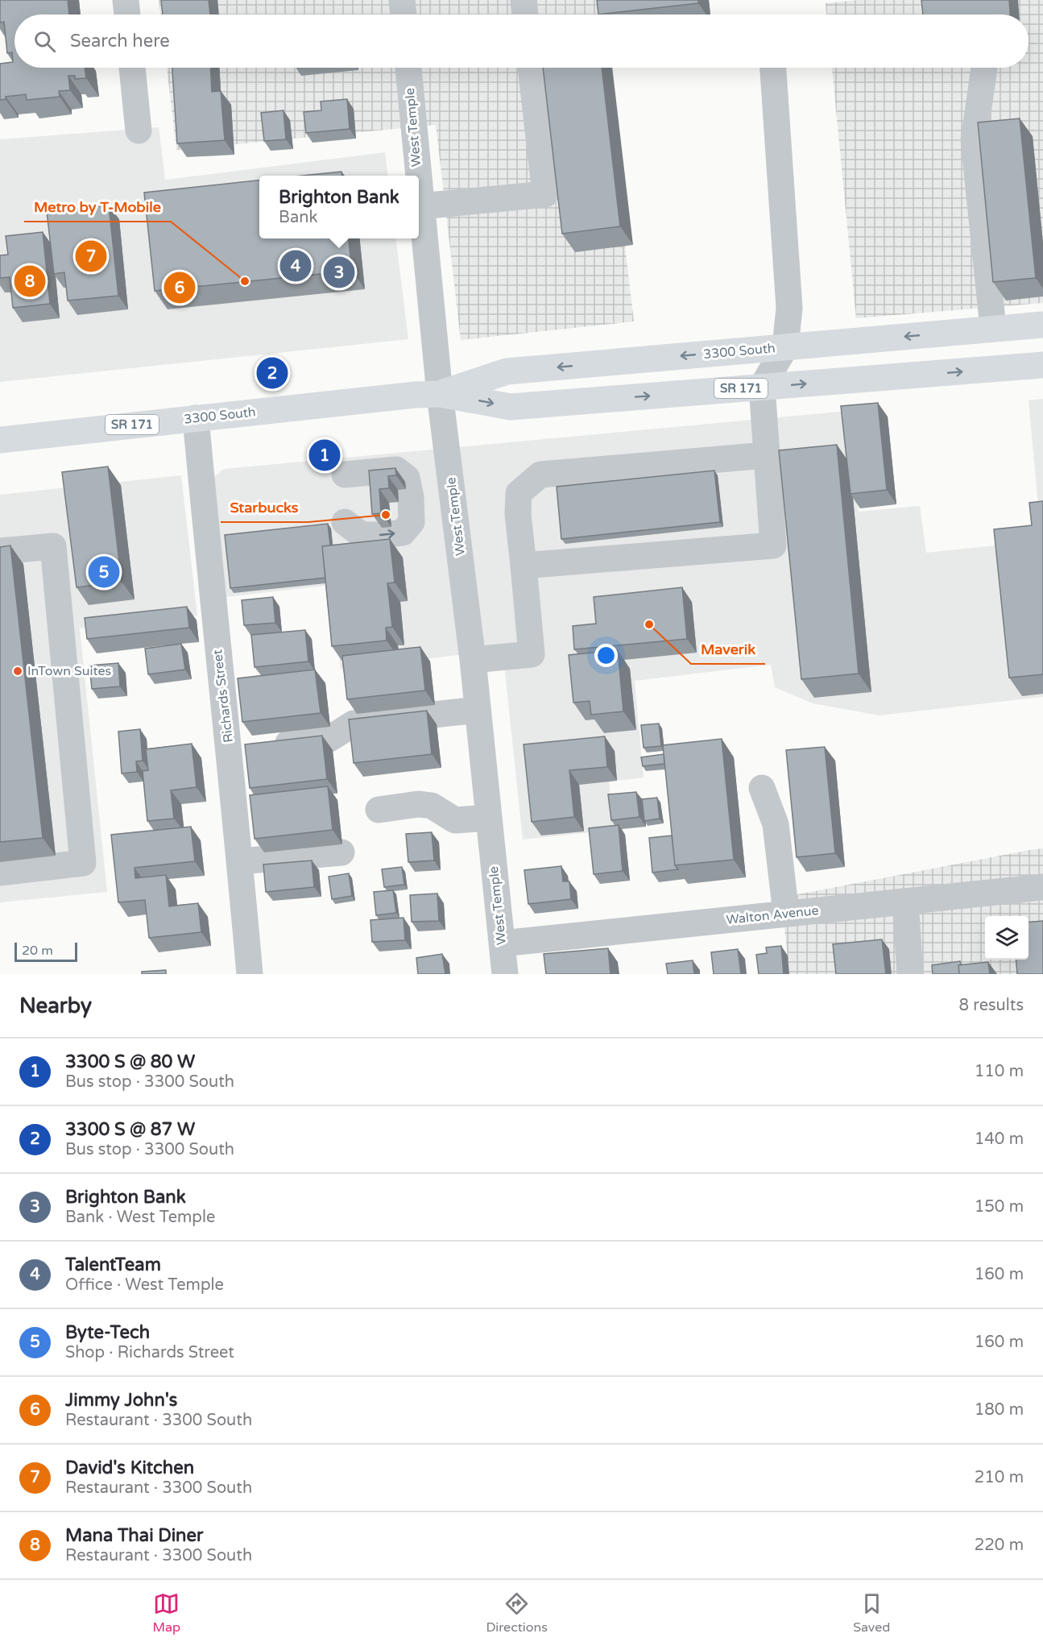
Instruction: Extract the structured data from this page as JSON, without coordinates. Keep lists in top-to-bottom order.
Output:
{
  "streets": {
    "main road": ["3300 South", "SR 171"],
    "street": ["West Temple", "Richards Street", "Walton Avenue"]
  },
  "crossings": [
    ["West Temple", "3300 South"],
    ["West Temple", "Walton Avenue"],
    ["3300 South", "Richards Street"]
  ],
  "places": [
    "Metro by T-Mobile",
    "Starbucks",
    "Maverik",
    "InTown Suites"
  ],
  "scale_bar": "20 m",
  "page": {
    "search": "Search here",
    "popup": ["Brighton Bank", "Bank"],
    "pins": [
      "7",
      "4",
      "3",
      "8",
      "6",
      "2",
      "1",
      "5"
    ],
    "scale": "20 m",
    "heading": ["Nearby", "8 results"],
    "list": [
      {
        "mark": "1",
        "name": "3300 S @ 80 W",
        "note": "Bus stop · 3300 South",
        "value": "110 m"
      },
      {
        "mark": "2",
        "name": "3300 S @ 87 W",
        "note": "Bus stop · 3300 South",
        "value": "140 m"
      },
      {
        "mark": "3",
        "name": "Brighton Bank",
        "note": "Bank · West Temple",
        "value": "150 m"
      },
      {
        "mark": "4",
        "name": "TalentTeam",
        "note": "Office · West Temple",
        "value": "160 m"
      },
      {
        "mark": "5",
        "name": "Byte-Tech",
        "note": "Shop · Richards Street",
        "value": "160 m"
      },
      {
        "mark": "6",
        "name": "Jimmy John's",
        "note": "Restaurant · 3300 South",
        "value": "180 m"
      },
      {
        "mark": "7",
        "name": "David's Kitchen",
        "note": "Restaurant · 3300 South",
        "value": "210 m"
      },
      {
        "mark": "8",
        "name": "Mana Thai Diner",
        "note": "Restaurant · 3300 South",
        "value": "220 m"
      }
    ],
    "nav": ["Map", "Directions", "Saved"]
  }
}
